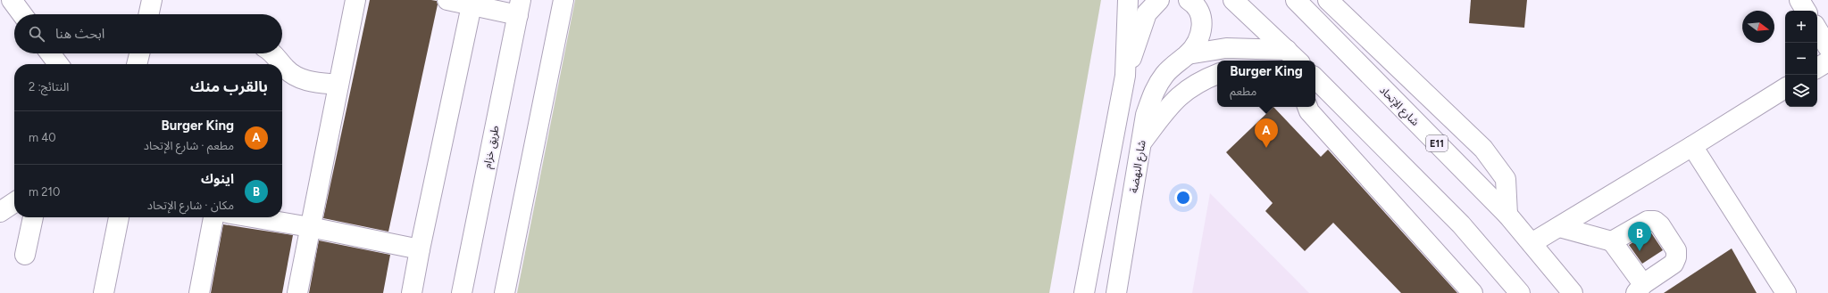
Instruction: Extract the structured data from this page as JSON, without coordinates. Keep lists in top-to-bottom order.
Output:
{
  "streets": {
    "main road": [
      "شارع الإتحاد",
      "E11",
      "طريق خزام",
      "شارع النهضة"
    ]
  },
  "north": "right",
  "page": {
    "map_buttons": ["+", "−"],
    "search": "ابحث هنا",
    "popup": ["Burger King", "مطعم"],
    "heading": ["بالقرب منك", "النتائج: 2"],
    "list": [
      {
        "mark": "A",
        "name": "Burger King",
        "note": "مطعم · شارع الإتحاد",
        "value": "40 m"
      },
      {
        "mark": "B",
        "name": "اينوك",
        "note": "مكان · شارع الإتحاد",
        "value": "210 m"
      }
    ],
    "pins": ["A", "B"]
  }
}
